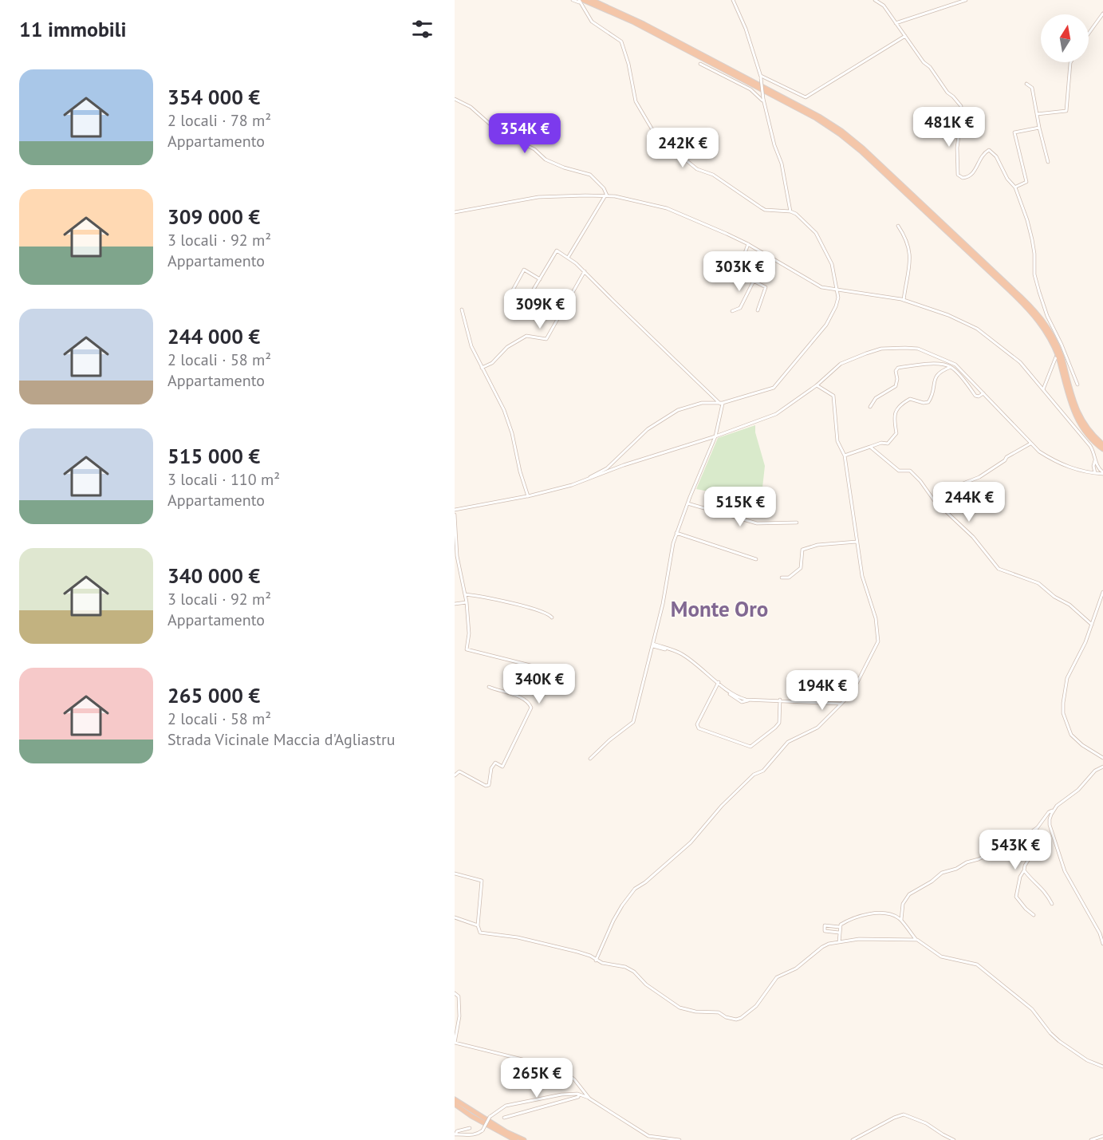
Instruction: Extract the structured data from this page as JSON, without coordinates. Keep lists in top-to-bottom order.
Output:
{
  "districts": ["Monte Oro"],
  "north": "top",
  "page": {
    "heading": "11 immobili",
    "list": [
      {
        "name": "354 000 €",
        "note": "2 locali · 78 m² · Appartamento"
      },
      {
        "name": "309 000 €",
        "note": "3 locali · 92 m² · Appartamento"
      },
      {
        "name": "244 000 €",
        "note": "2 locali · 58 m² · Appartamento"
      },
      {
        "name": "515 000 €",
        "note": "3 locali · 110 m² · Appartamento"
      },
      {
        "name": "340 000 €",
        "note": "3 locali · 92 m² · Appartamento"
      },
      {
        "name": "265 000 €",
        "note": "2 locali · 58 m² · Strada Vicinale Maccia d'Agliastru"
      }
    ],
    "price": [
      "481K €",
      "354K €",
      "242K €",
      "303K €",
      "309K €",
      "244K €",
      "515K €",
      "340K €",
      "194K €",
      "543K €",
      "265K €"
    ]
  }
}
